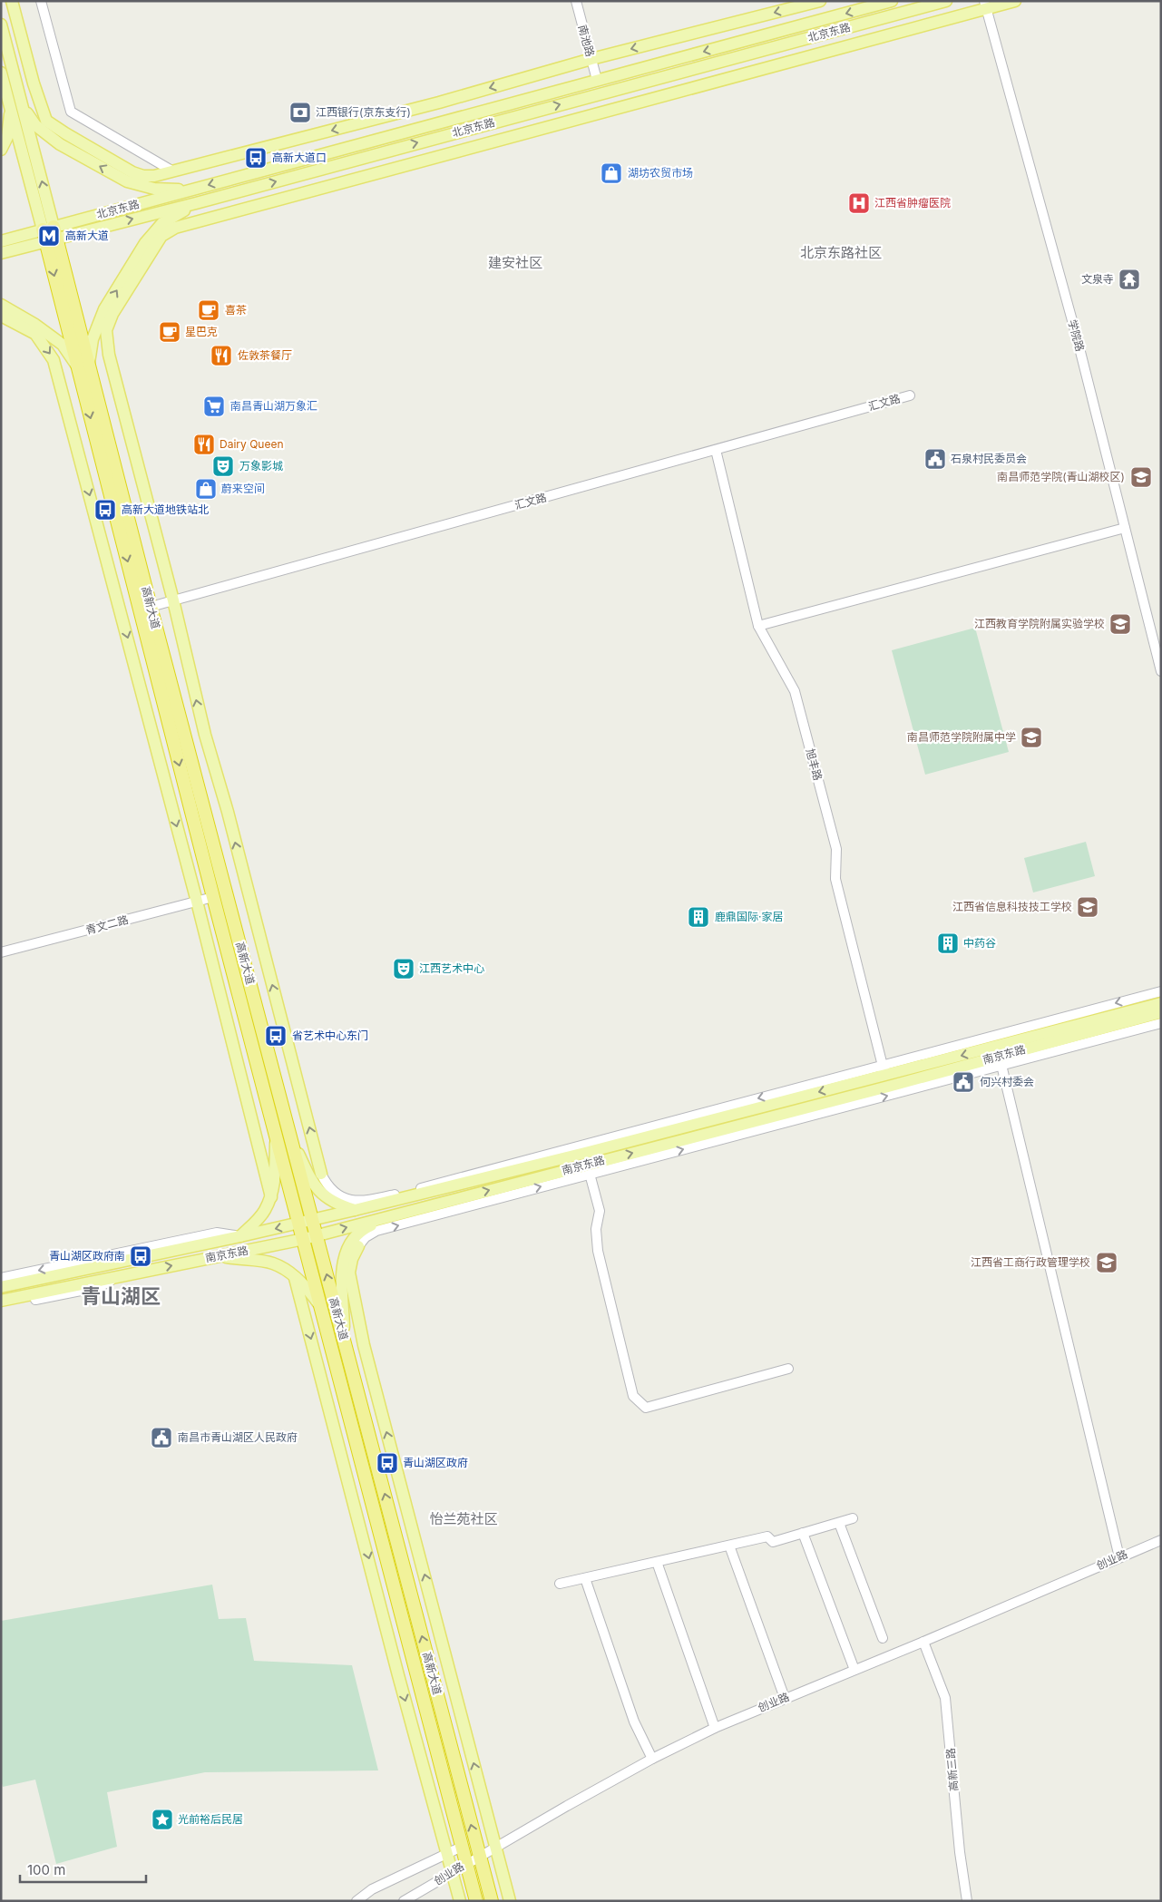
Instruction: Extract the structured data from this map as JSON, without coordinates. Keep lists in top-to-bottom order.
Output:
{
  "streets": {
    "highway": ["高新大道"],
    "main road": ["北京东路", "南京东路"],
    "street": [
      "南池路",
      "学院路",
      "汇文路",
      "旭丰路",
      "青文二路",
      "创业路",
      "高新三路"
    ]
  },
  "crossings": [
    ["北京东路", "南池路"],
    ["北京东路", "高新大道"],
    ["汇文路", "高新大道"],
    ["汇文路", "旭丰路"],
    ["高新大道", "青文二路"],
    ["高新大道", "南京东路"],
    ["高新大道", "创业路"],
    ["旭丰路", "南京东路"],
    ["创业路", "高新三路"]
  ],
  "districts": [
    "北京东路社区",
    "建安社区",
    "青山湖区",
    "怡兰苑社区"
  ],
  "places": {
    "bank": ["江西银行(京东支行)"],
    "bus stop": [
      "高新大道口",
      "高新大道地铁站北",
      "省艺术中心东门",
      "青山湖区政府南",
      "青山湖区政府"
    ],
    "shop": ["湖坊农贸市场", "蔚来空间"],
    "hospital": ["江西省肿瘤医院"],
    "metro station": ["高新大道"],
    "temple": ["文泉寺"],
    "cafe": ["喜茶", "星巴克"],
    "restaurant": ["佐敦茶餐厅", "Dairy Queen"],
    "supermarket": ["南昌青山湖万象汇"],
    "public building": ["石泉村民委员会", "何兴村委会", "南昌市青山湖区人民政府"],
    "theatre": ["万象影城", "江西艺术中心"],
    "school or university": [
      "南昌师范学院(青山湖校区)",
      "江西教育学院附属实验学校",
      "南昌师范学院附属中学",
      "江西省信息科技技工学校",
      "江西省工商行政管理学校"
    ],
    "building": ["鹿鼎国际·家居", "中药谷"],
    "place": ["光前裕后民居"]
  },
  "scale_bar": "100 m"
}
